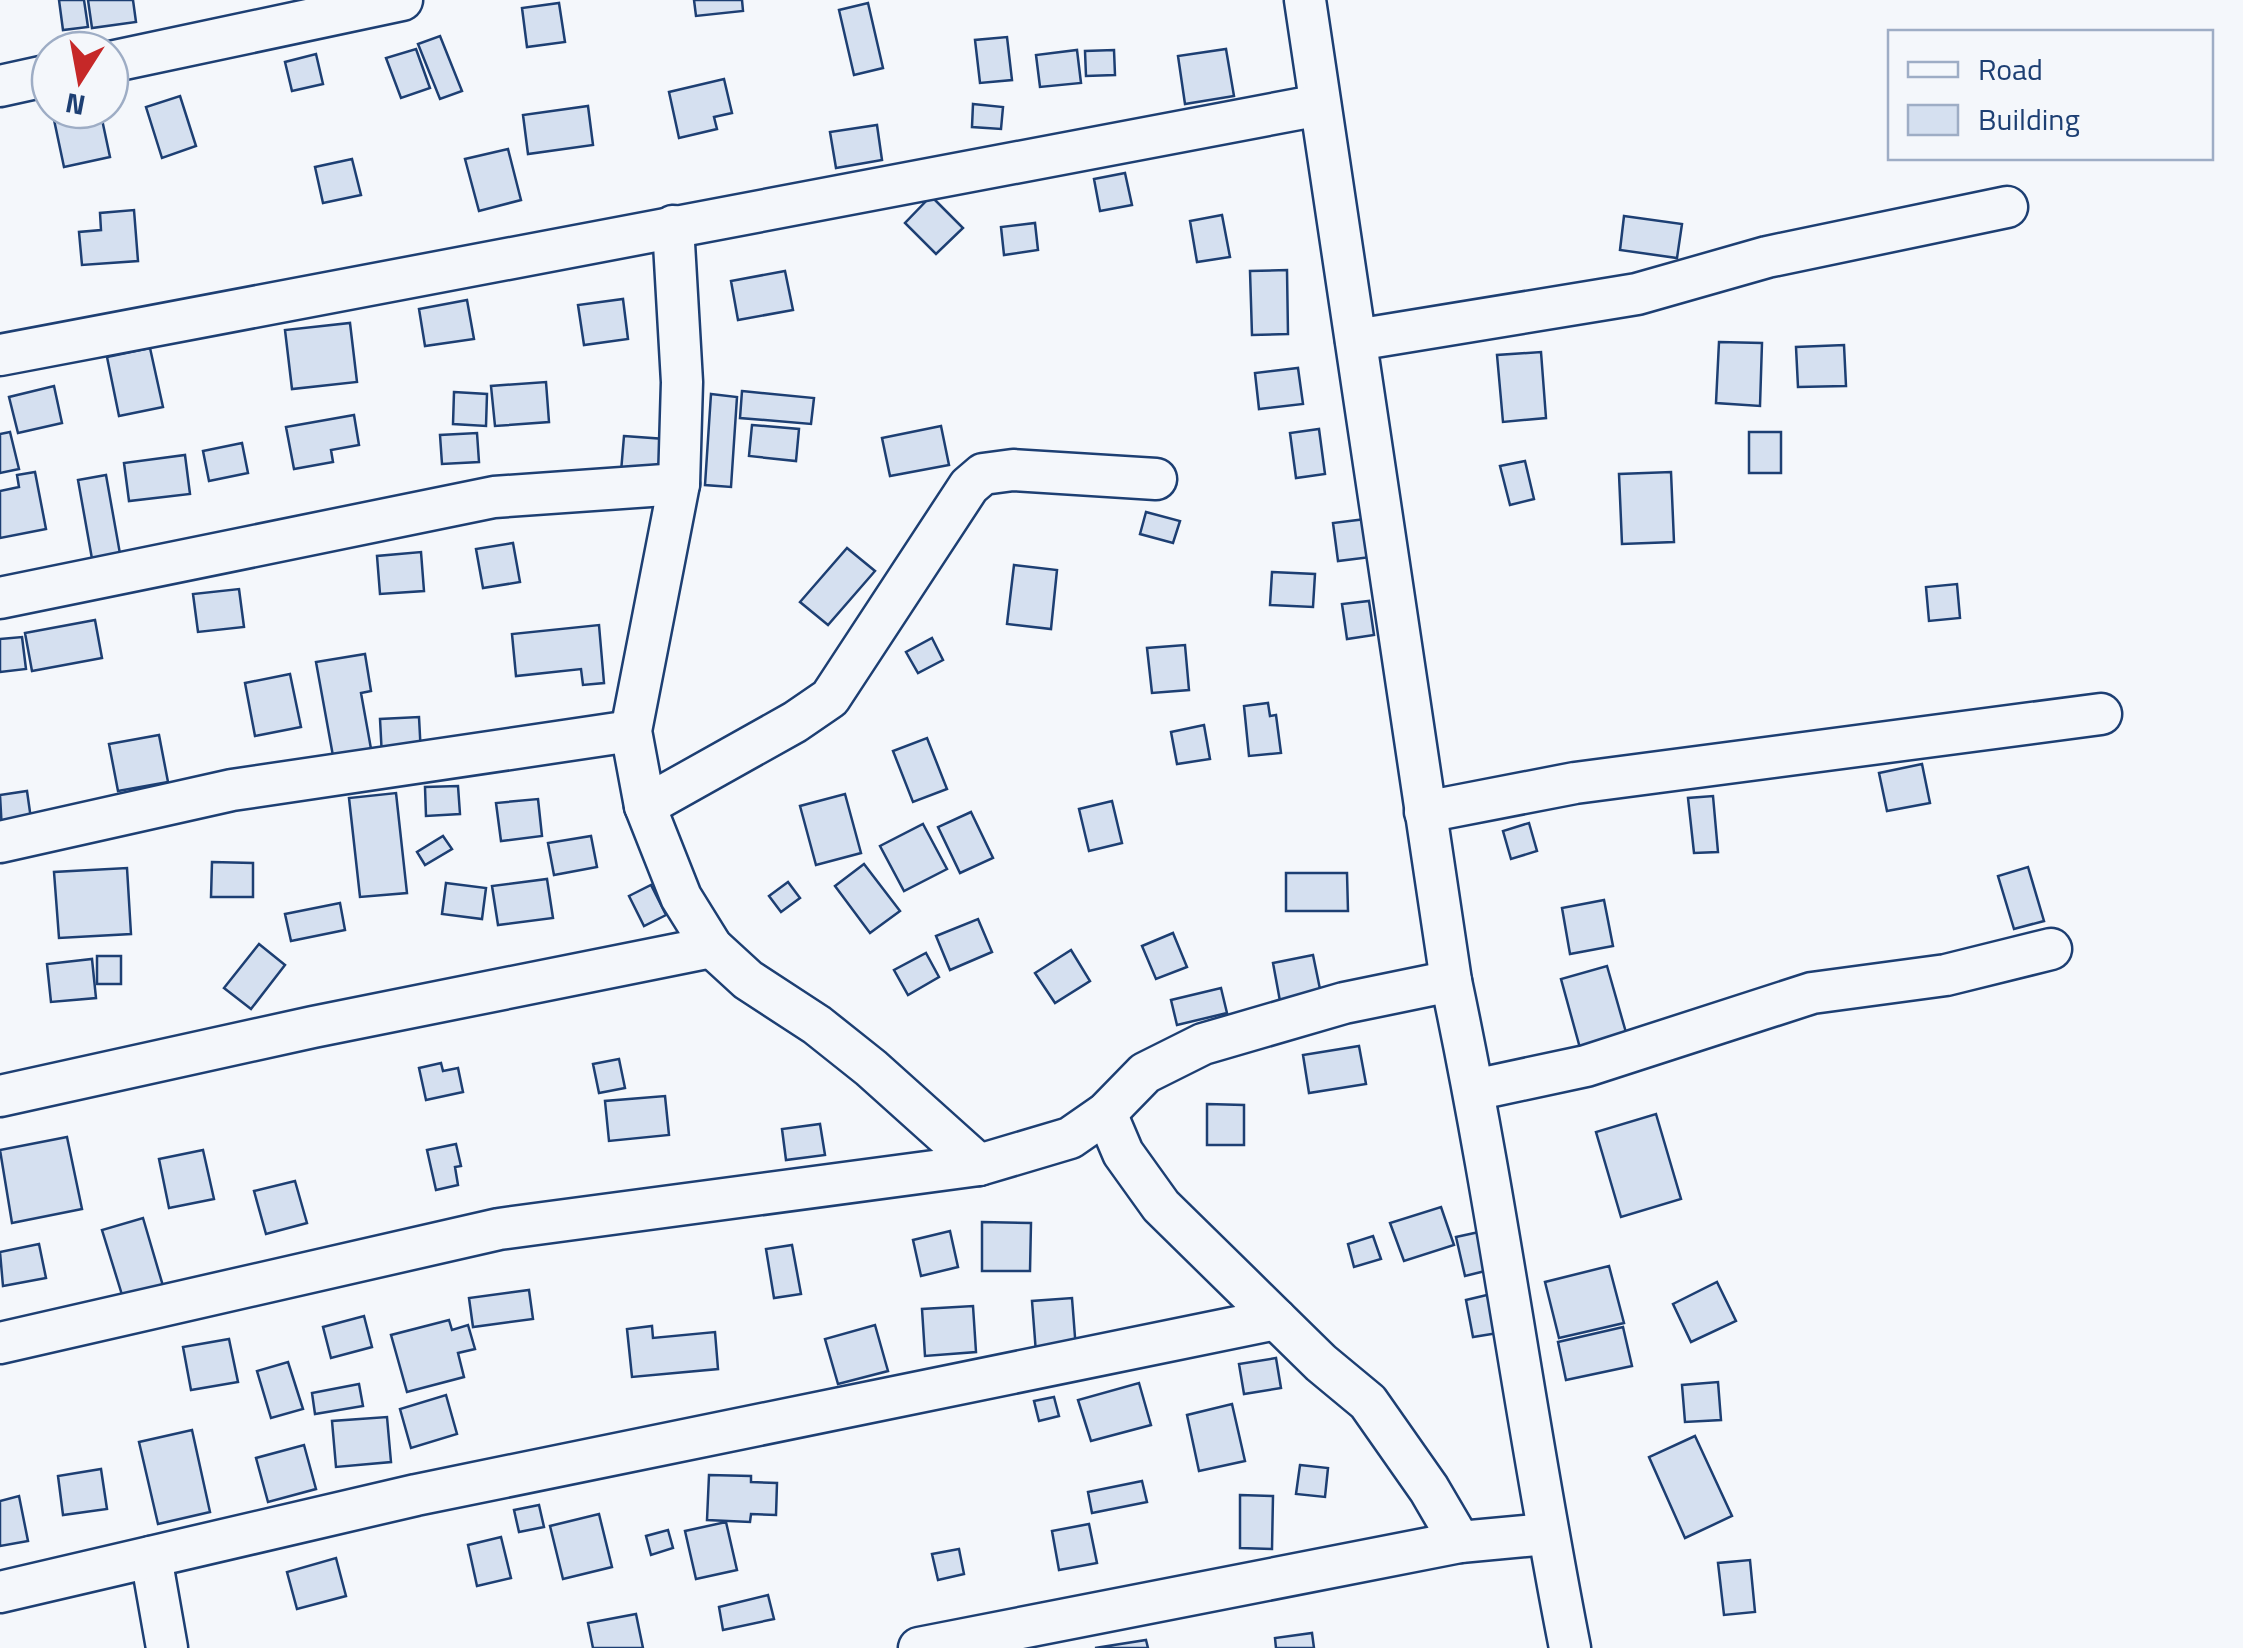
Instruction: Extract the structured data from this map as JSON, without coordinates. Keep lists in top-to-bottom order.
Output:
{
  "legend": ["Road", "Building"],
  "north": "bottom"
}
